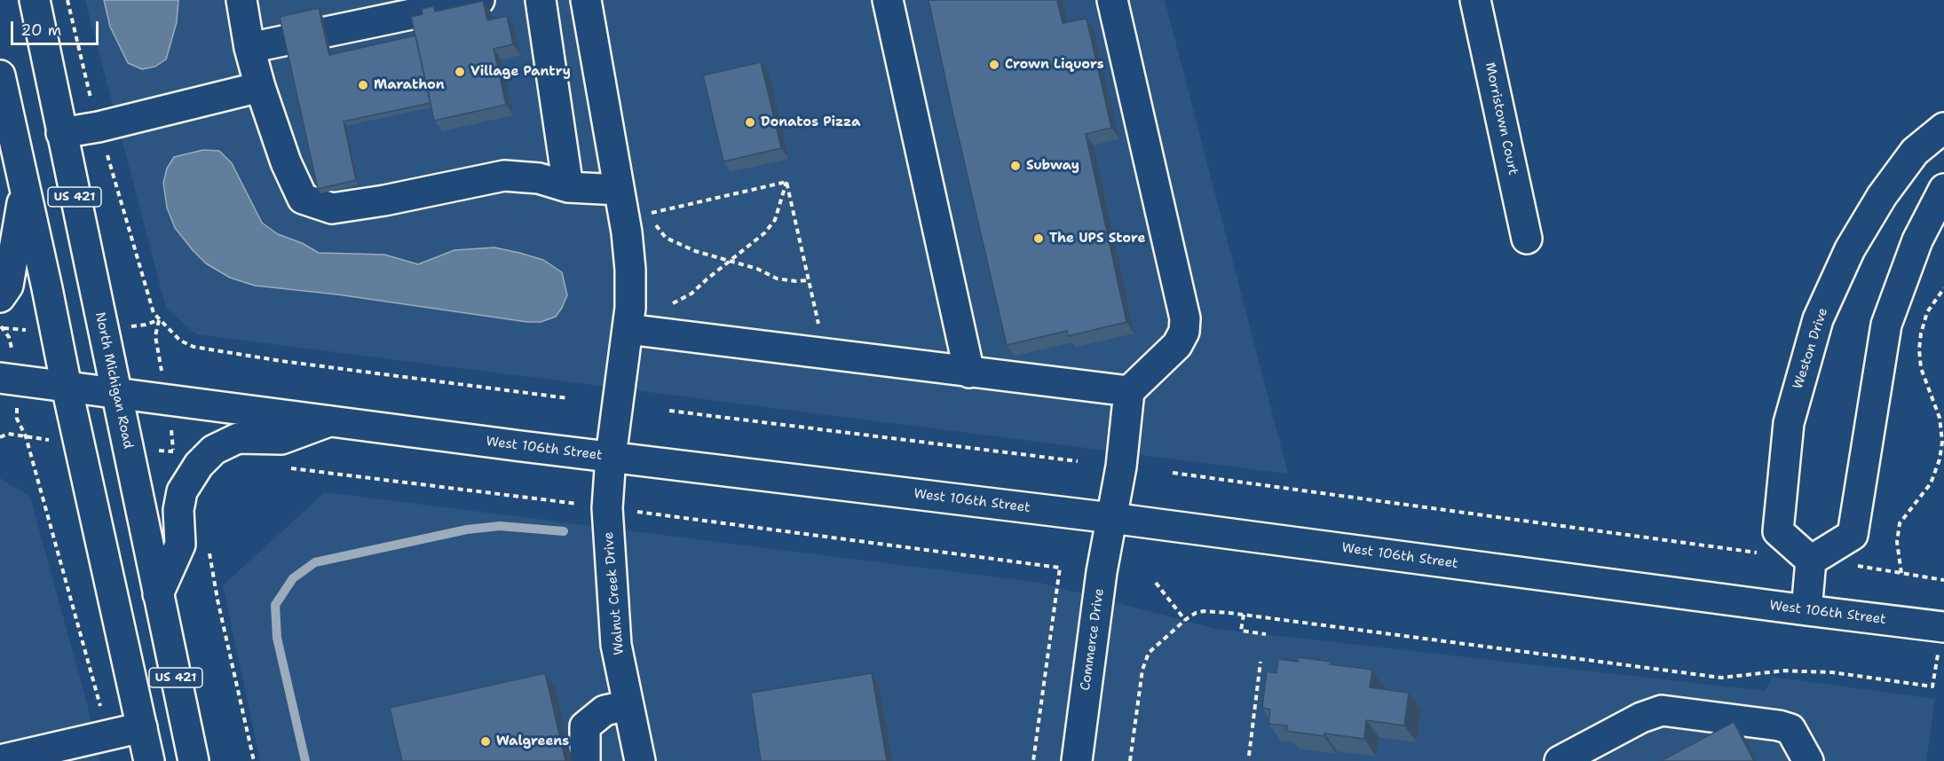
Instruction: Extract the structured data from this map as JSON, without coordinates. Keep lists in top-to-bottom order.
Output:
{
  "streets": {
    "street": [
      "Morristown Court",
      "US 421",
      "Weston Drive",
      "North Michigan Road",
      "West 106th Street",
      "Walnut Creek Drive",
      "Commerce Drive"
    ]
  },
  "crossings": [
    ["US 421", "West 106th Street"],
    ["North Michigan Road", "West 106th Street"],
    ["West 106th Street", "Walnut Creek Drive"],
    ["West 106th Street", "Commerce Drive"]
  ],
  "places": [
    "Crown Liquors",
    "Village Pantry",
    "Marathon",
    "Donatos Pizza",
    "Subway",
    "The UPS Store",
    "Walgreens"
  ],
  "scale_bar": "20 m"
}
